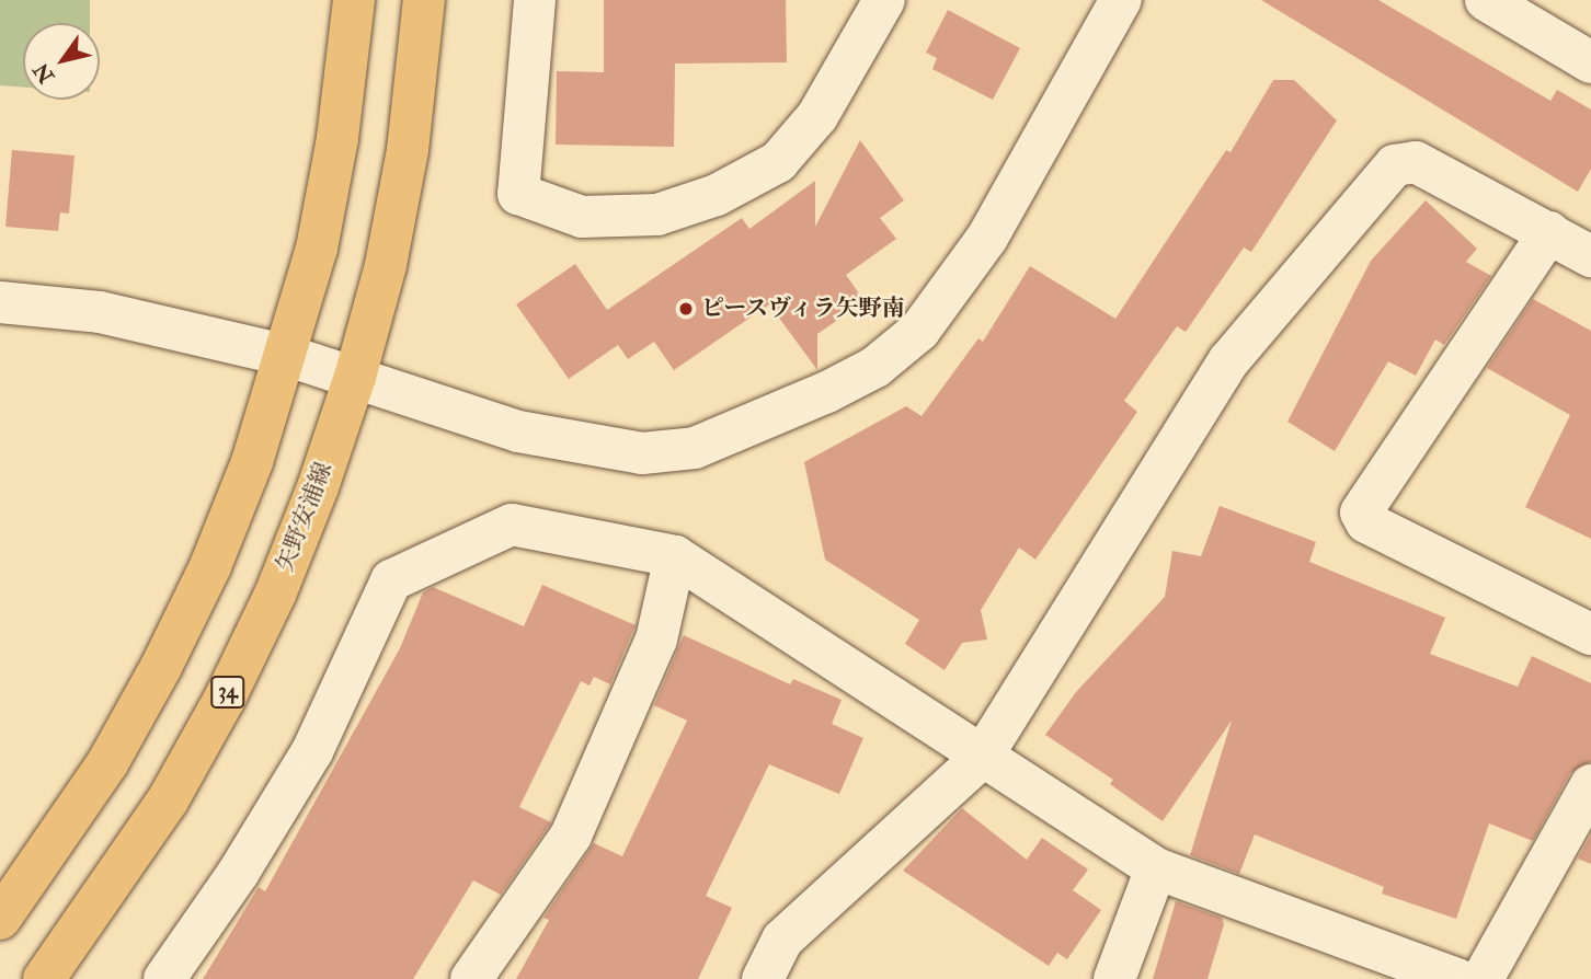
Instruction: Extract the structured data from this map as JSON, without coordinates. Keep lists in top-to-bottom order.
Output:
{
  "streets": {
    "main road": ["矢野安浦線", "34"]
  },
  "places": ["ピースヴィラ矢野南"],
  "north": "bottom left"
}
